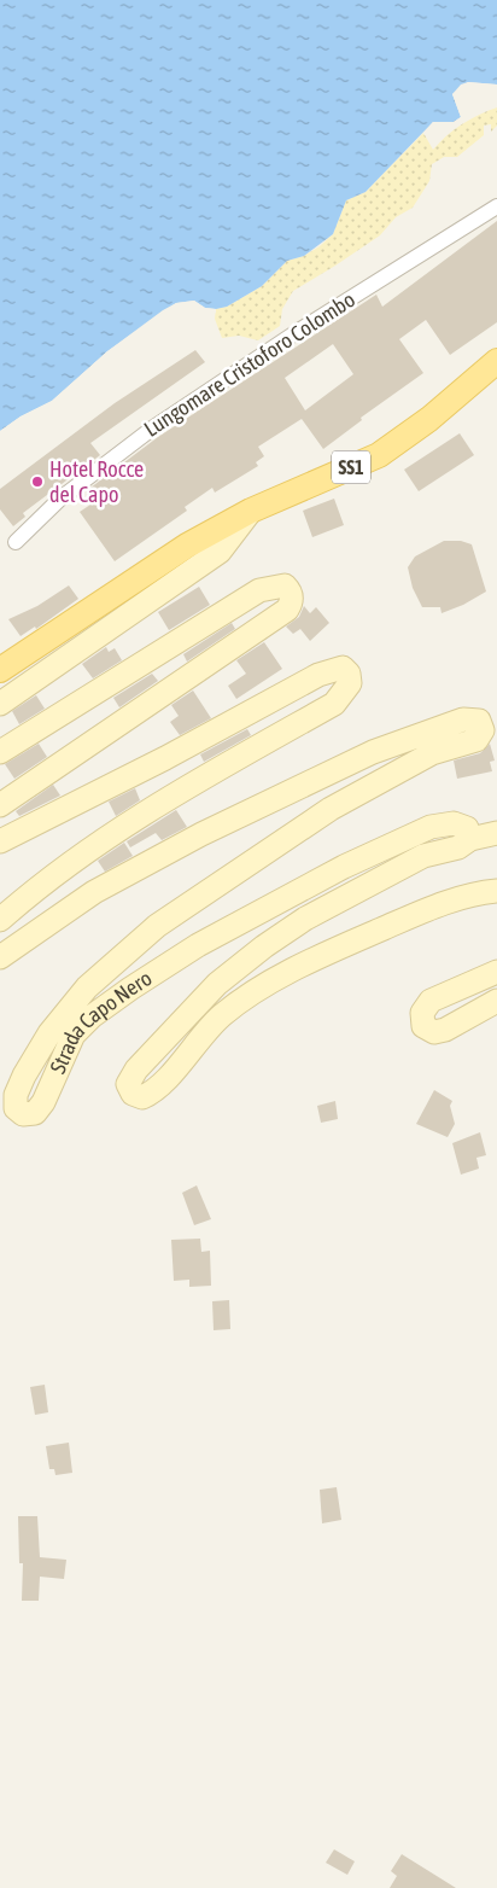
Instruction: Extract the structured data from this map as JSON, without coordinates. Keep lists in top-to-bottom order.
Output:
{
  "streets": {
    "main road": ["SS1"],
    "street": ["Lungomare Cristoforo Colombo", "Strada Capo Nero"]
  },
  "places": ["Hotel Rocce del Capo"]
}
